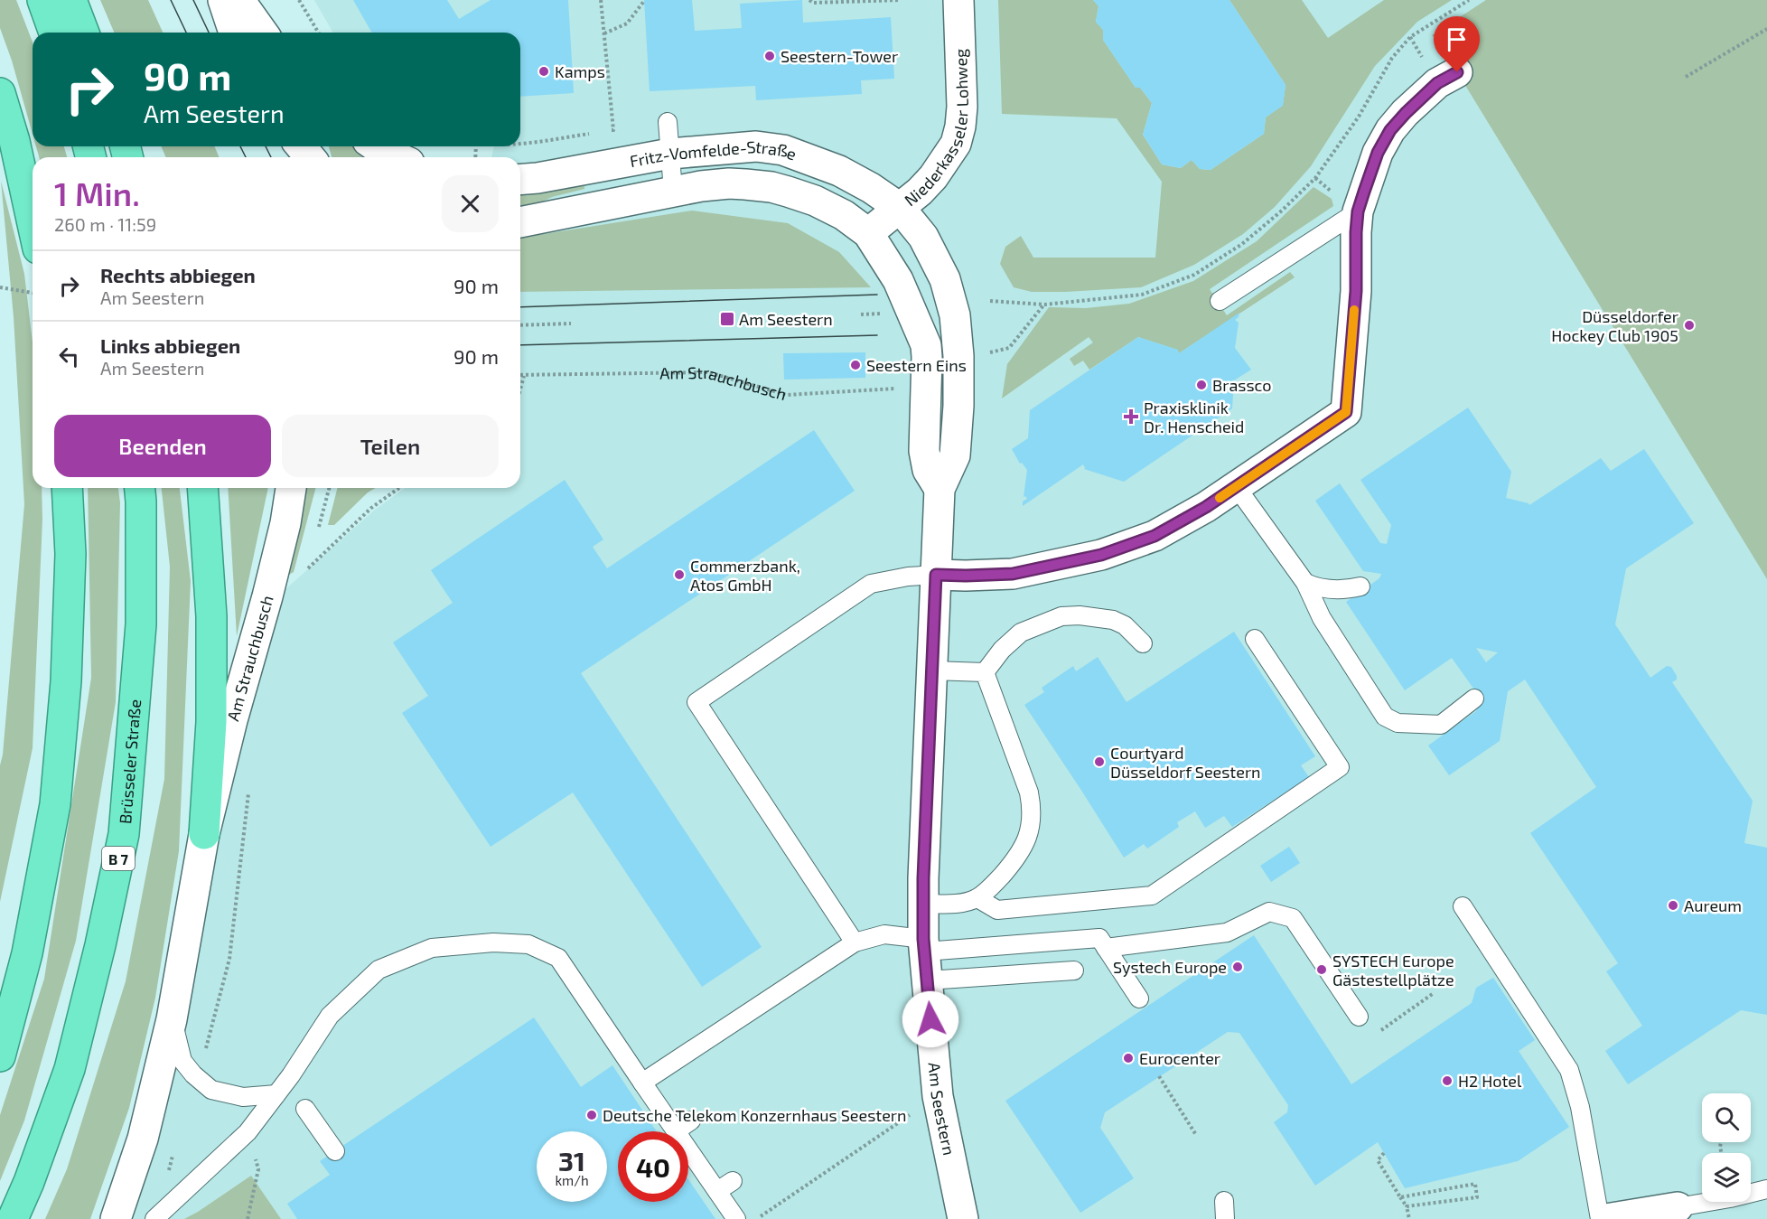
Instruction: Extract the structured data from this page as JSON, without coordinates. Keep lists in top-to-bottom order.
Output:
{
  "streets": {
    "highway": ["Brüsseler Straße", "B 7"],
    "street": [
      "Niederkasseler Lohweg",
      "Fritz-Vomfelde-Straße",
      "Am Strauchbusch",
      "Am Seestern"
    ]
  },
  "crossings": [
    ["Niederkasseler Lohweg", "Fritz-Vomfelde-Straße"],
    ["Niederkasseler Lohweg", "Am Seestern"],
    ["Fritz-Vomfelde-Straße", "Am Seestern"]
  ],
  "places": {
    "other": [
      "Seestern-Tower",
      "Kamps",
      "Düsseldorfer Hockey Club 1905",
      "Seestern Eins",
      "Brassco",
      "Commerzbank, Atos GmbH",
      "Courtyard Düsseldorf Seestern",
      "Aureum",
      "Systech Europe",
      "SYSTECH Europe Gästestellplätze",
      "Eurocenter",
      "H2 Hotel",
      "Deutsche Telekom Konzernhaus Seestern"
    ],
    "transit": ["Am Seestern"],
    "health": ["Praxisklinik Dr. Henscheid"]
  },
  "page": {
    "turn": ["90 m", "Am Seestern"],
    "heading": ["1 Min.", "260 m · 11:59"],
    "list": [
      {
        "name": "Rechts abbiegen",
        "note": "Am Seestern",
        "value": "90 m"
      },
      {
        "name": "Links abbiegen",
        "note": "Am Seestern",
        "value": "90 m"
      }
    ],
    "buttons": ["Beenden", "Teilen"],
    "speed": "31 km/h",
    "limit": "40"
  }
}
